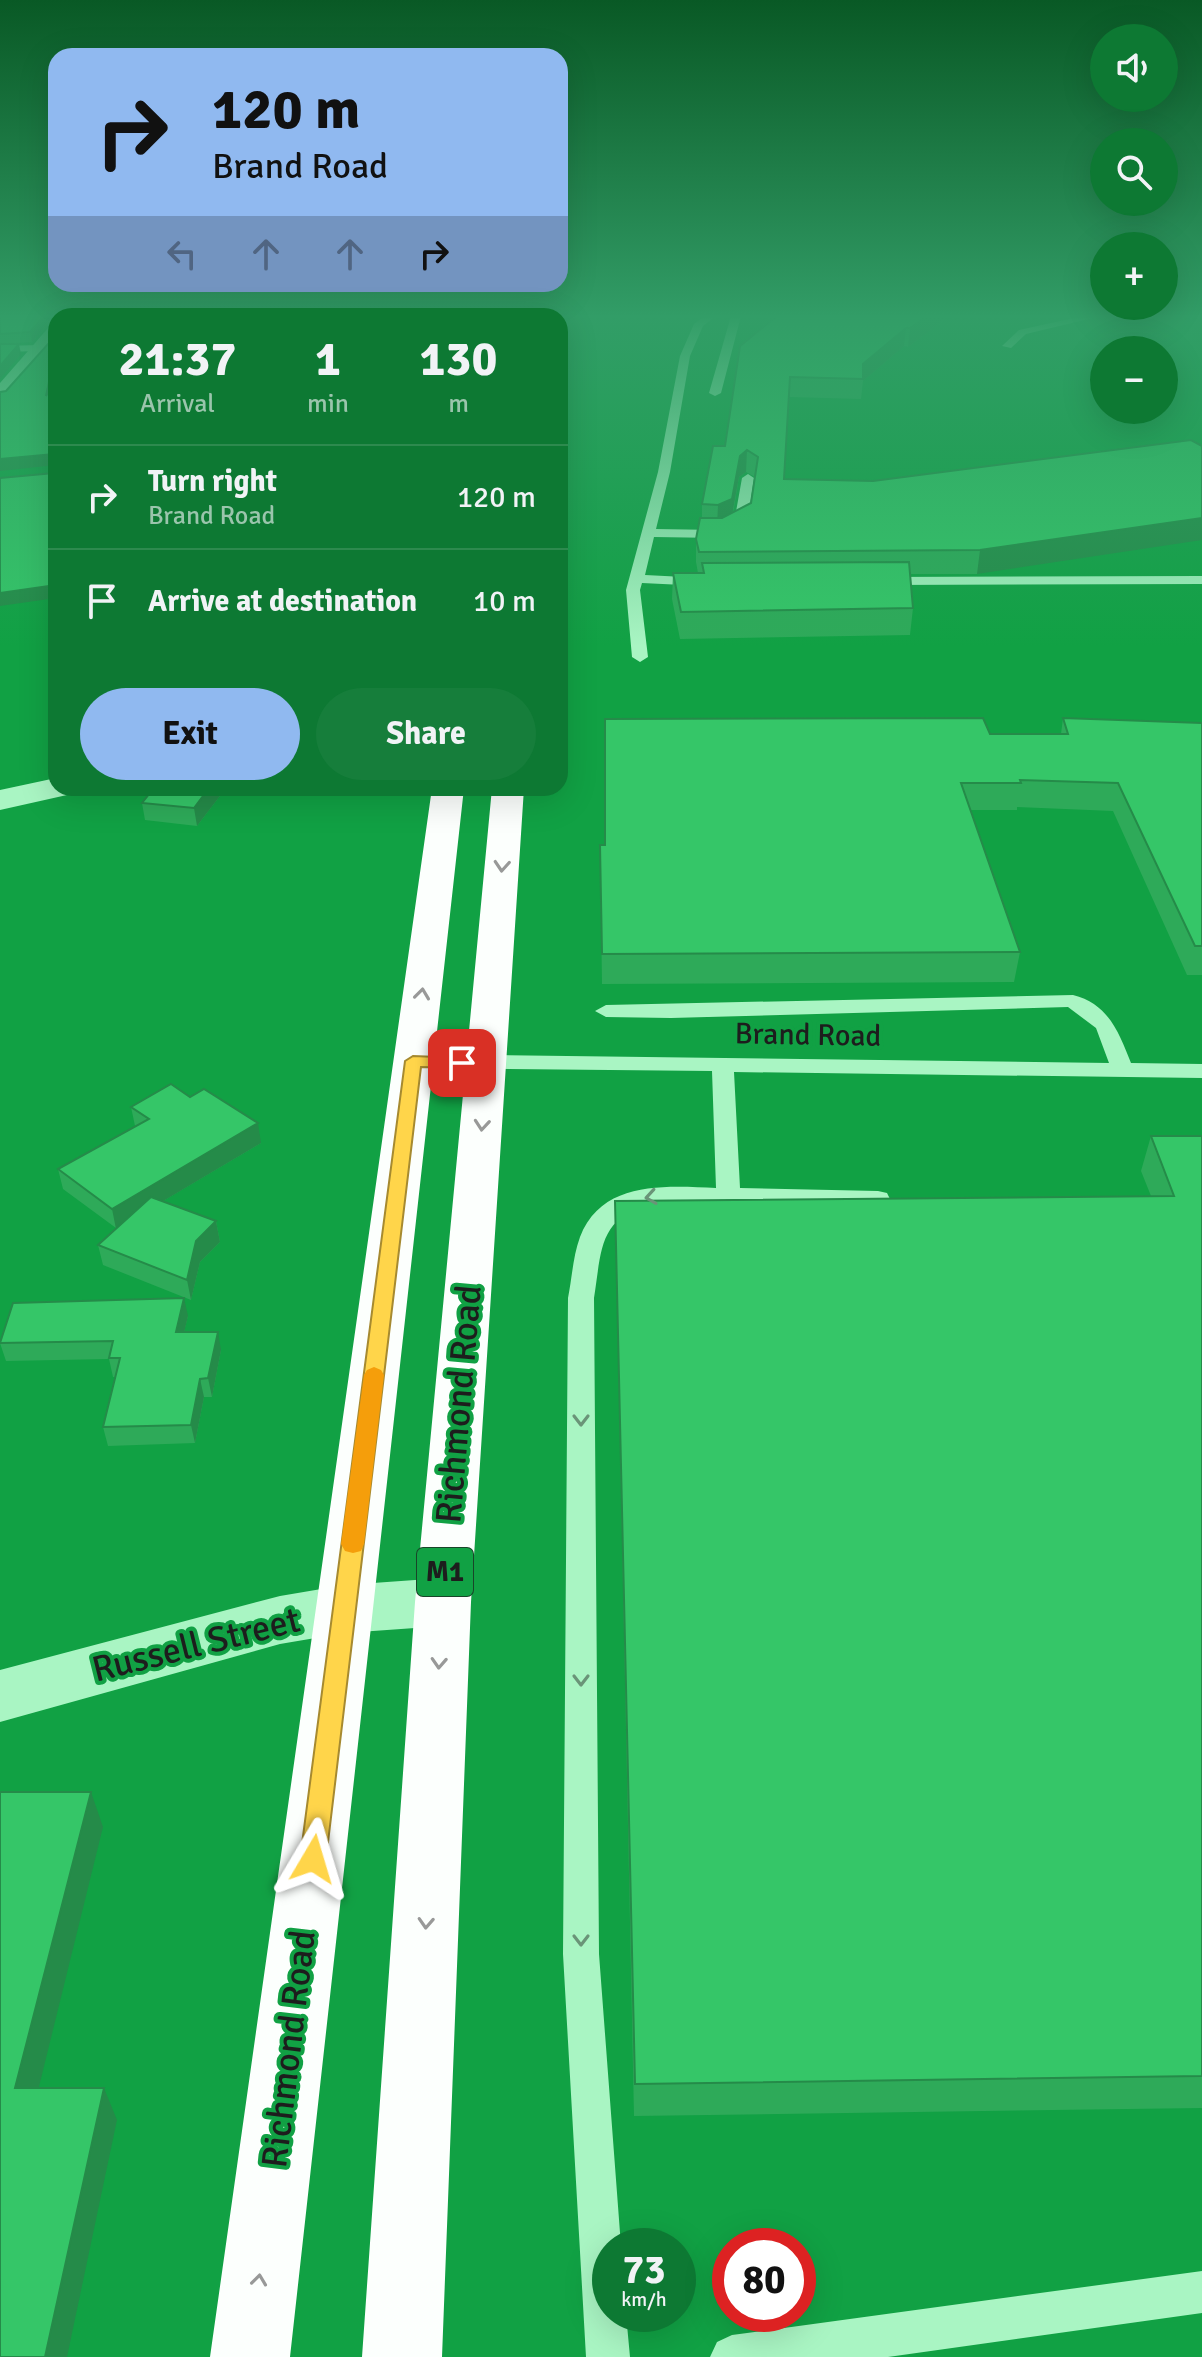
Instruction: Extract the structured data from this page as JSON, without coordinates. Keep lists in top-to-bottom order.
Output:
{
  "streets": {
    "highway": ["Richmond Road", "M1"],
    "street": ["Russell Street"],
    "lane": ["Brand Road"]
  },
  "crossings": [
    ["Brand Road", "Richmond Road"],
    ["Richmond Road", "Russell Street"]
  ],
  "page": {
    "map_buttons": ["+", "−"],
    "turn": ["120 m", "Brand Road"],
    "eta": [
      "21:37",
      "Arrival",
      "1",
      "min",
      "130",
      "m"
    ],
    "list": [
      {
        "name": "Turn right",
        "note": "Brand Road",
        "value": "120 m"
      },
      {
        "name": "Arrive at destination",
        "value": "10 m"
      }
    ],
    "buttons": ["Exit", "Share"],
    "speed": "73 km/h",
    "limit": "80"
  }
}
